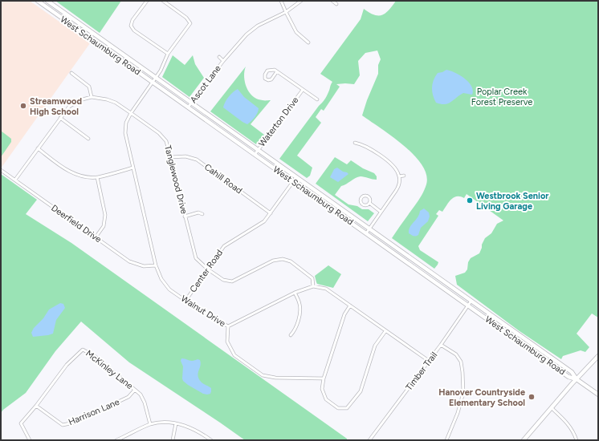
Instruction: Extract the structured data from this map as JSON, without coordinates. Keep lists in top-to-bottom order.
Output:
{
  "streets": {
    "main road": ["West Schaumburg Road"],
    "street": [
      "Ascot Lane",
      "Waterton Drive",
      "Cahill Road",
      "Tanglewood Drive",
      "Deerfield Drive",
      "Center Road",
      "Walnut Drive",
      "McKinley Lane",
      "Timber Trail",
      "Harrison Lane"
    ]
  },
  "crossings": [
    ["West Schaumburg Road", "Ascot Lane"],
    ["West Schaumburg Road", "Waterton Drive"],
    ["West Schaumburg Road", "Center Road"],
    ["West Schaumburg Road", "Walnut Drive"],
    ["West Schaumburg Road", "Timber Trail"],
    ["Cahill Road", "Tanglewood Drive"],
    ["Cahill Road", "Center Road"],
    ["Tanglewood Drive", "Deerfield Drive"],
    ["Tanglewood Drive", "Center Road"],
    ["Tanglewood Drive", "Walnut Drive"],
    ["Deerfield Drive", "Walnut Drive"],
    ["Center Road", "Walnut Drive"],
    ["McKinley Lane", "Harrison Lane"]
  ],
  "parks": ["Poplar Creek Forest Preserve"],
  "places": ["Streamwood High School", "Westbrook Senior Living Garage", "Hanover Countryside Elementary School"]
}
